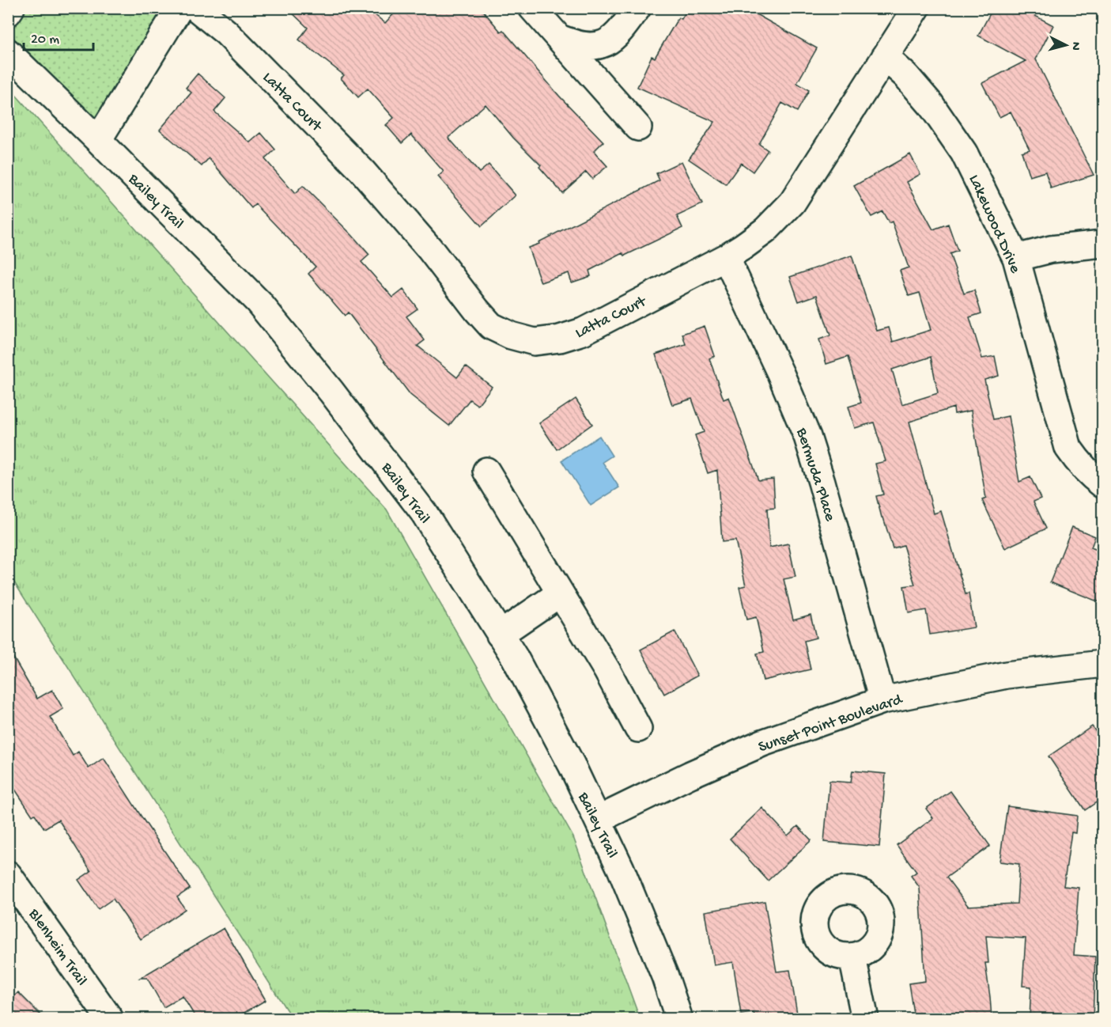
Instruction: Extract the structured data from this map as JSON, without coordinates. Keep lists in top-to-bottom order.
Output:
{
  "streets": {
    "street": [
      "Latta Court",
      "Bailey Trail",
      "Lakewood Drive",
      "Bermuda Place",
      "Sunset Point Boulevard",
      "Blenheim Trail"
    ]
  },
  "crossings": [
    ["Latta Court", "Lakewood Drive"],
    ["Latta Court", "Bermuda Place"],
    ["Bailey Trail", "Sunset Point Boulevard"],
    ["Bermuda Place", "Sunset Point Boulevard"]
  ],
  "scale_bar": "20 m",
  "north": "right"
}
